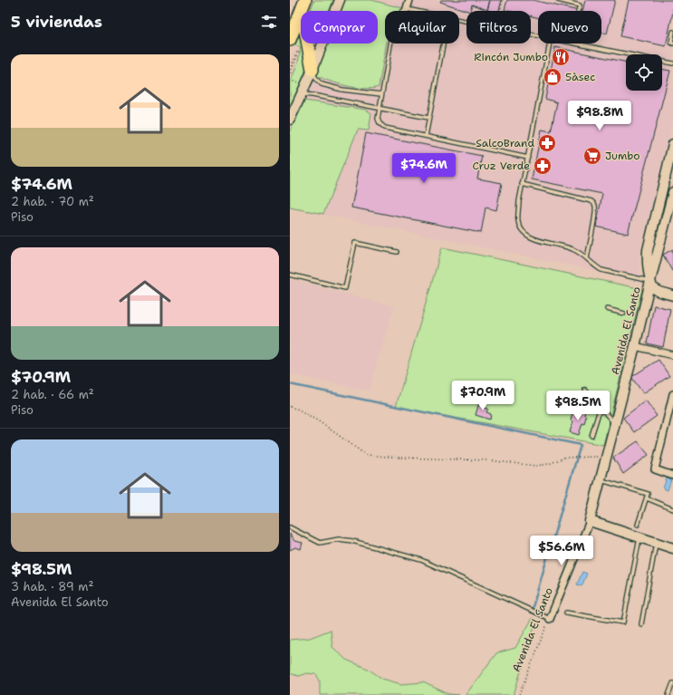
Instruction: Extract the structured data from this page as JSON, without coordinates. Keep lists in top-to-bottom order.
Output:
{
  "streets": {
    "main road": ["Avenida El Santo"]
  },
  "places": {
    "restaurant": ["Rincón Jumbo"],
    "shop": ["5àsec"],
    "pharmacy": ["SalcoBrand", "Cruz Verde"],
    "supermarket": ["Jumbo"]
  },
  "page": {
    "heading": "5 viviendas",
    "chip": [
      "Comprar",
      "Alquilar",
      "Filtros",
      "Nuevo"
    ],
    "list": [
      {
        "name": "$74.6M",
        "note": "2 hab. · 70 m² · Piso"
      },
      {
        "name": "$70.9M",
        "note": "2 hab. · 66 m² · Piso"
      },
      {
        "name": "$98.5M",
        "note": "3 hab. · 89 m² · Avenida El Santo"
      }
    ],
    "price": [
      "$98.8M",
      "$74.6M",
      "$70.9M",
      "$98.5M",
      "$56.6M"
    ]
  }
}
